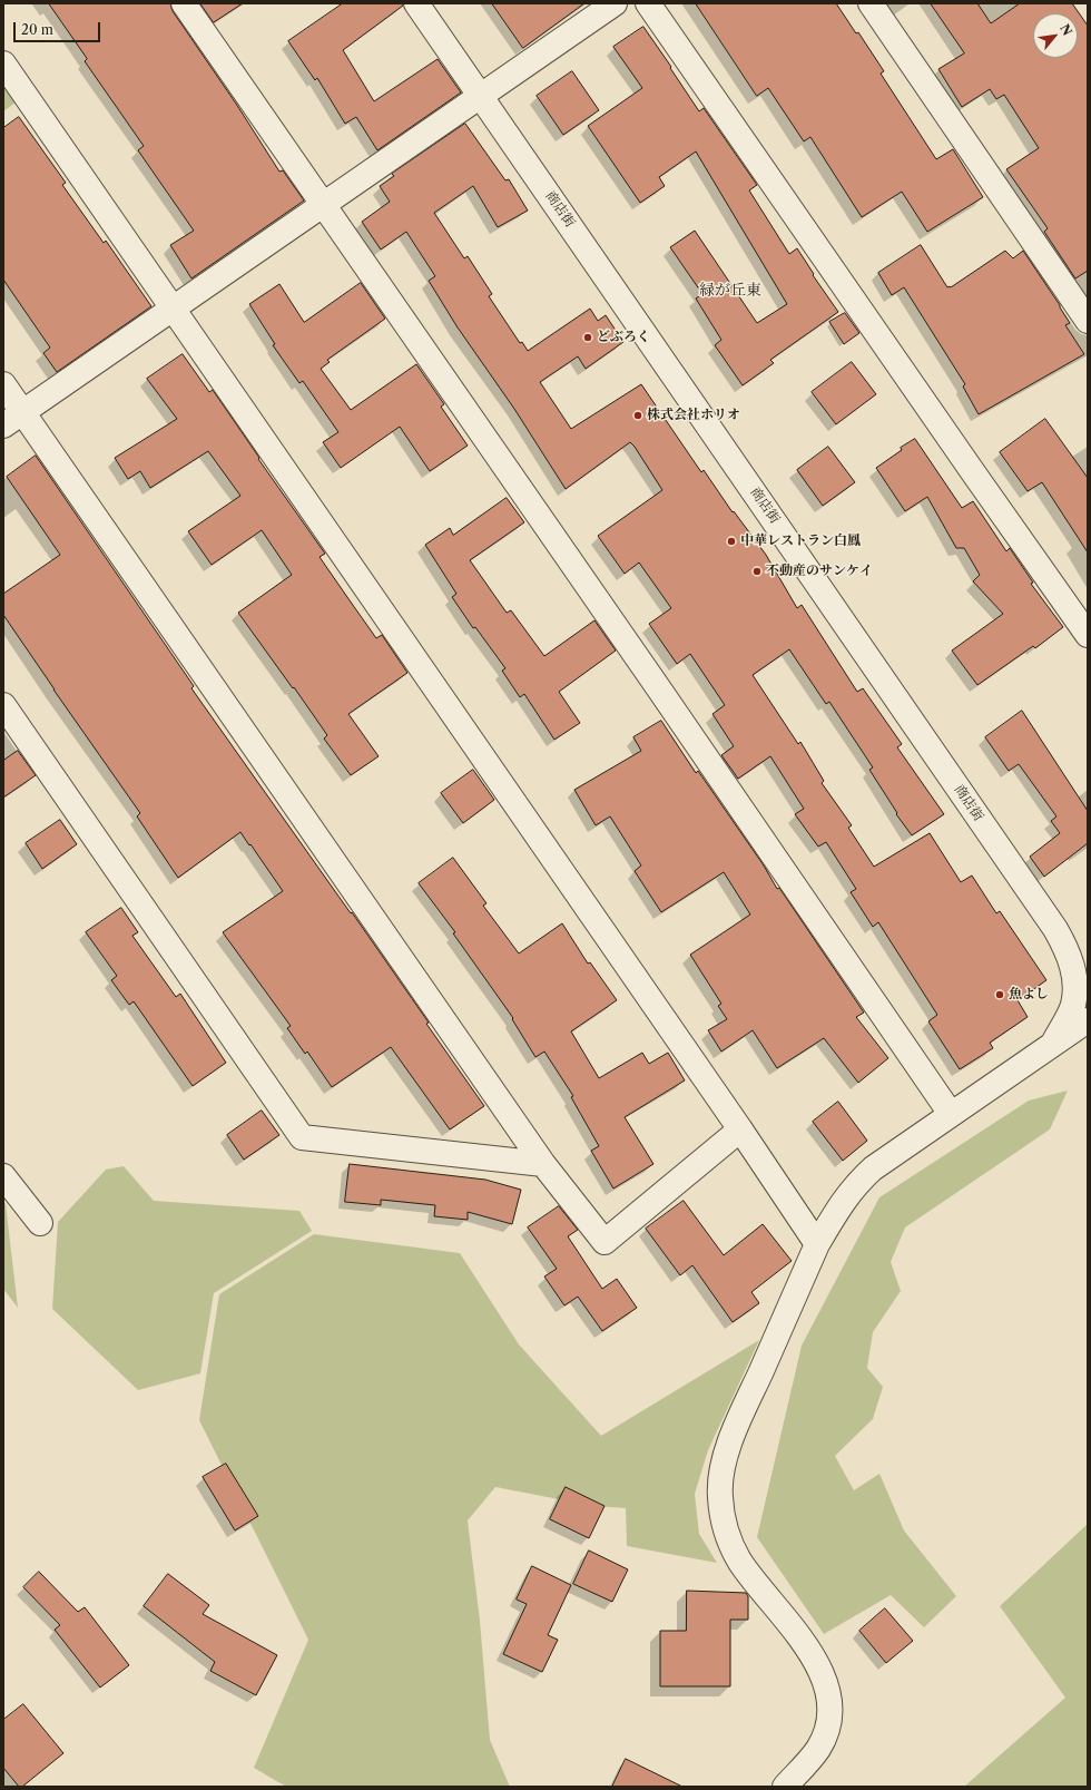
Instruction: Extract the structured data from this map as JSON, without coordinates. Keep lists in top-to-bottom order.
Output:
{
  "streets": {
    "street": ["商店街"]
  },
  "districts": ["緑が丘東"],
  "places": [
    "どぶろく",
    "株式会社ホリオ",
    "中華レストラン白鳳",
    "不動産のサンケイ",
    "魚よし"
  ],
  "scale_bar": "20 m",
  "north": "top right"
}
